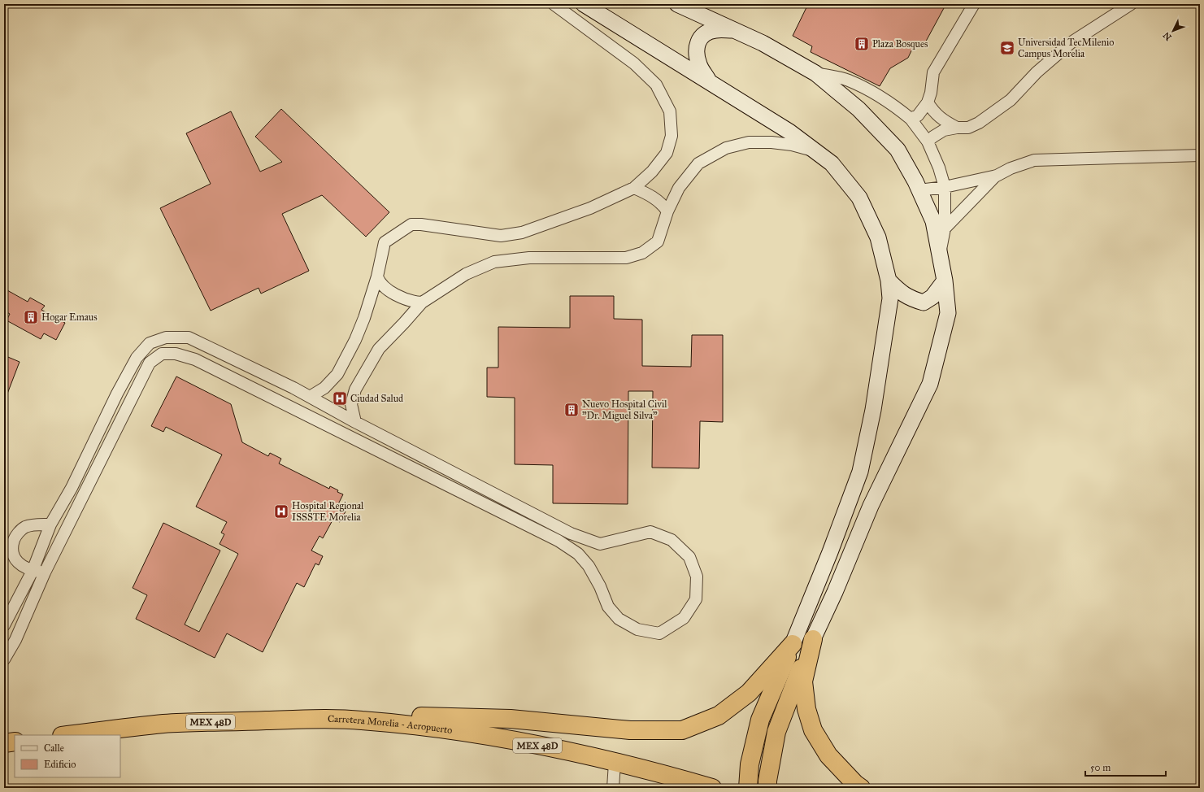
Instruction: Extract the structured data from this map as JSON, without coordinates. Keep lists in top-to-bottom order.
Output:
{
  "streets": {
    "highway": ["MEX 48D", "Carretera Morelia - Aeropuerto"]
  },
  "places": {
    "building": ["Plaza Bosques", "Hogar Emaus", "Nuevo Hospital Civil \"Dr. Miguel Silva\""],
    "school or university": ["Universidad TecMilenio Campus Morelia"],
    "hospital": ["Ciudad Salud", "Hospital Regional ISSSTE Morelia"]
  },
  "legend": ["Calle", "Edificio"],
  "scale_bar": "50 m",
  "north": "bottom left"
}
